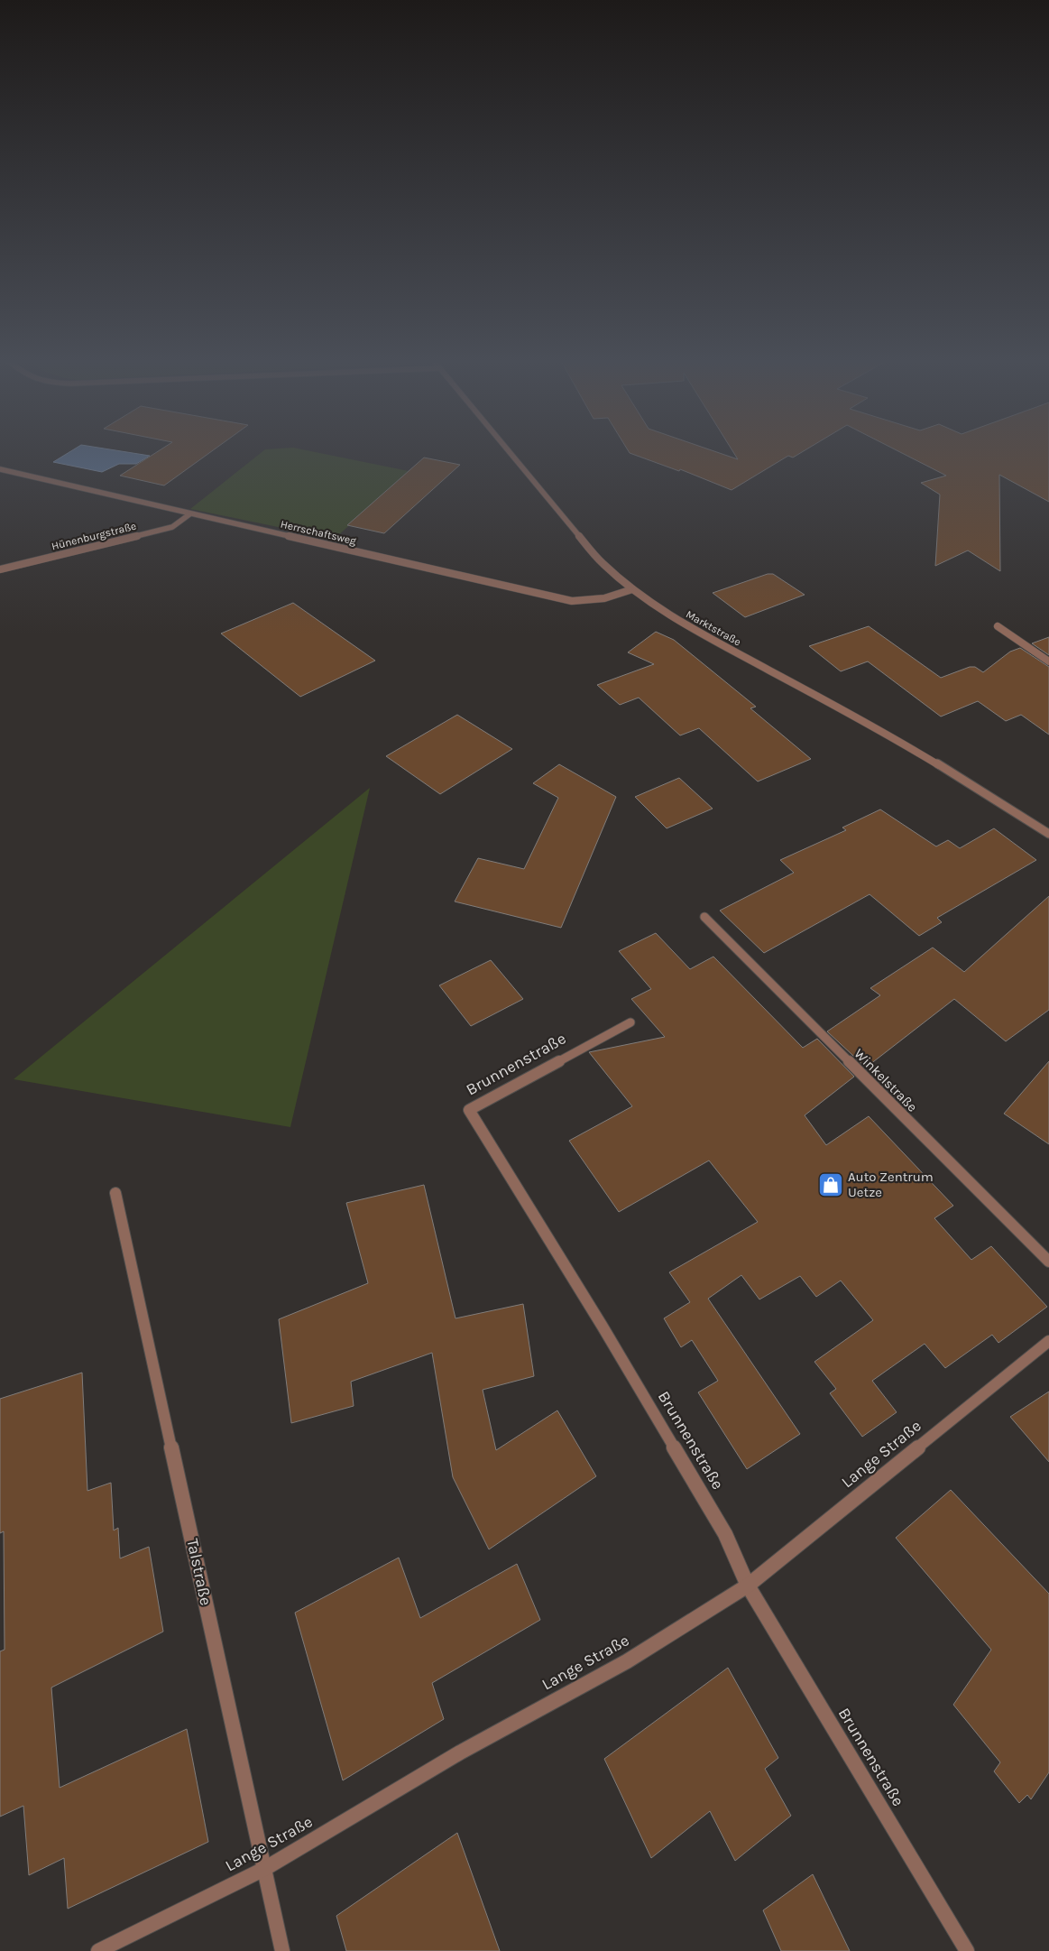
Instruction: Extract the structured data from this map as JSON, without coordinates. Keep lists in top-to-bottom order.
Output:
{
  "streets": {
    "street": [
      "Herrschaftsweg",
      "Hünenburgstraße",
      "Marktstraße",
      "Brunnenstraße",
      "Winkelstraße",
      "Lange Straße",
      "Talstraße"
    ]
  },
  "crossings": [
    ["Herrschaftsweg", "Hünenburgstraße"],
    ["Herrschaftsweg", "Marktstraße"],
    ["Brunnenstraße", "Lange Straße"],
    ["Lange Straße", "Talstraße"]
  ],
  "places": {
    "shop": ["Auto Zentrum Uetze"]
  }
}
